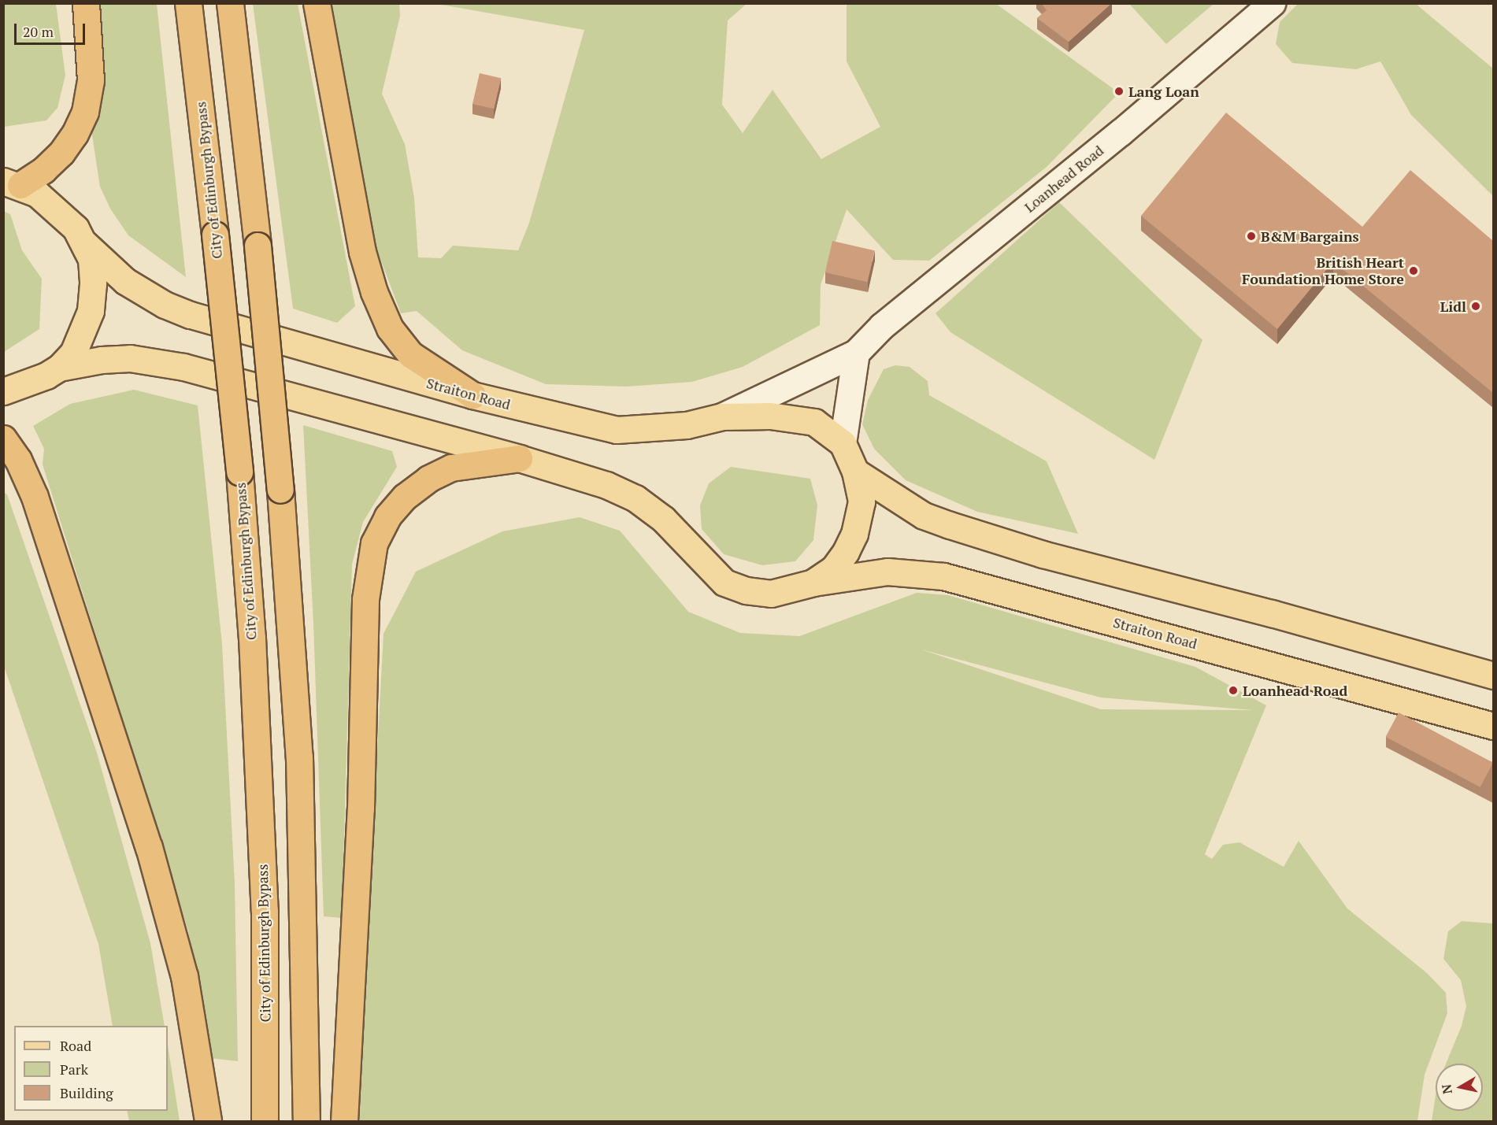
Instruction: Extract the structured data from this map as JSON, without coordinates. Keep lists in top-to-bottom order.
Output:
{
  "streets": {
    "highway": ["City of Edinburgh Bypass"],
    "main road": ["Loanhead Road", "Straiton Road"]
  },
  "crossings": [
    ["Loanhead Road", "Straiton Road"]
  ],
  "places": [
    "Lang Loan",
    "B&M Bargains",
    "British Heart Foundation Home Store",
    "Lidl",
    "Loanhead Road"
  ],
  "legend": ["Road", "Park", "Building"],
  "scale_bar": "20 m",
  "north": "left"
}
